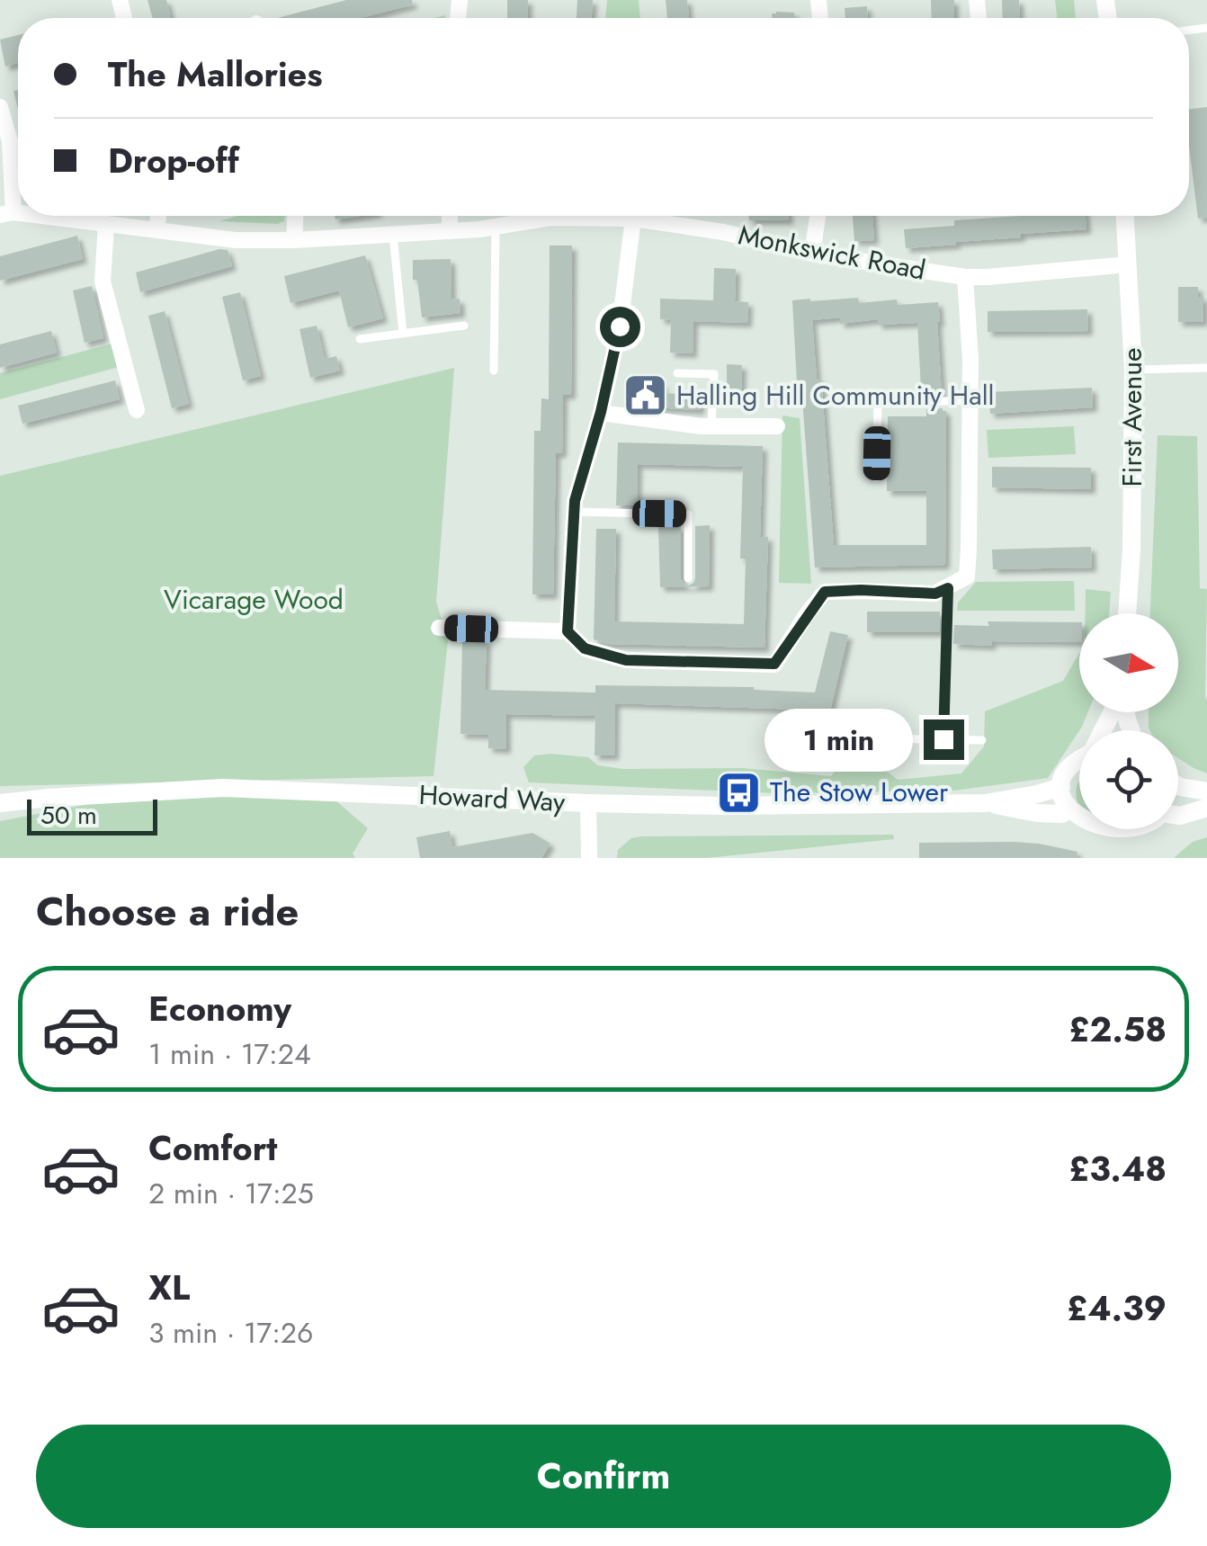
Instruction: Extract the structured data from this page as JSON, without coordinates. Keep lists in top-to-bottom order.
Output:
{
  "streets": {
    "street": ["Monkswick Road", "First Avenue", "Howard Way"]
  },
  "crossings": [
    ["Monkswick Road", "First Avenue"]
  ],
  "parks": ["Vicarage Wood"],
  "places": {
    "public building": ["Halling Hill Community Hall"],
    "bus stop": ["The Stow Lower"]
  },
  "scale_bar": "50 m",
  "north": "right",
  "page": {
    "banner": ["The Mallories", "Drop-off"],
    "bubble": "1 min",
    "scale": "50 m",
    "heading": "Choose a ride",
    "list": [
      {
        "name": "Economy",
        "note": "1 min · 17:24",
        "value": "£2.58"
      },
      {
        "name": "Comfort",
        "note": "2 min · 17:25",
        "value": "£3.48"
      },
      {
        "name": "XL",
        "note": "3 min · 17:26",
        "value": "£4.39"
      }
    ],
    "buttons": "Confirm"
  }
}
